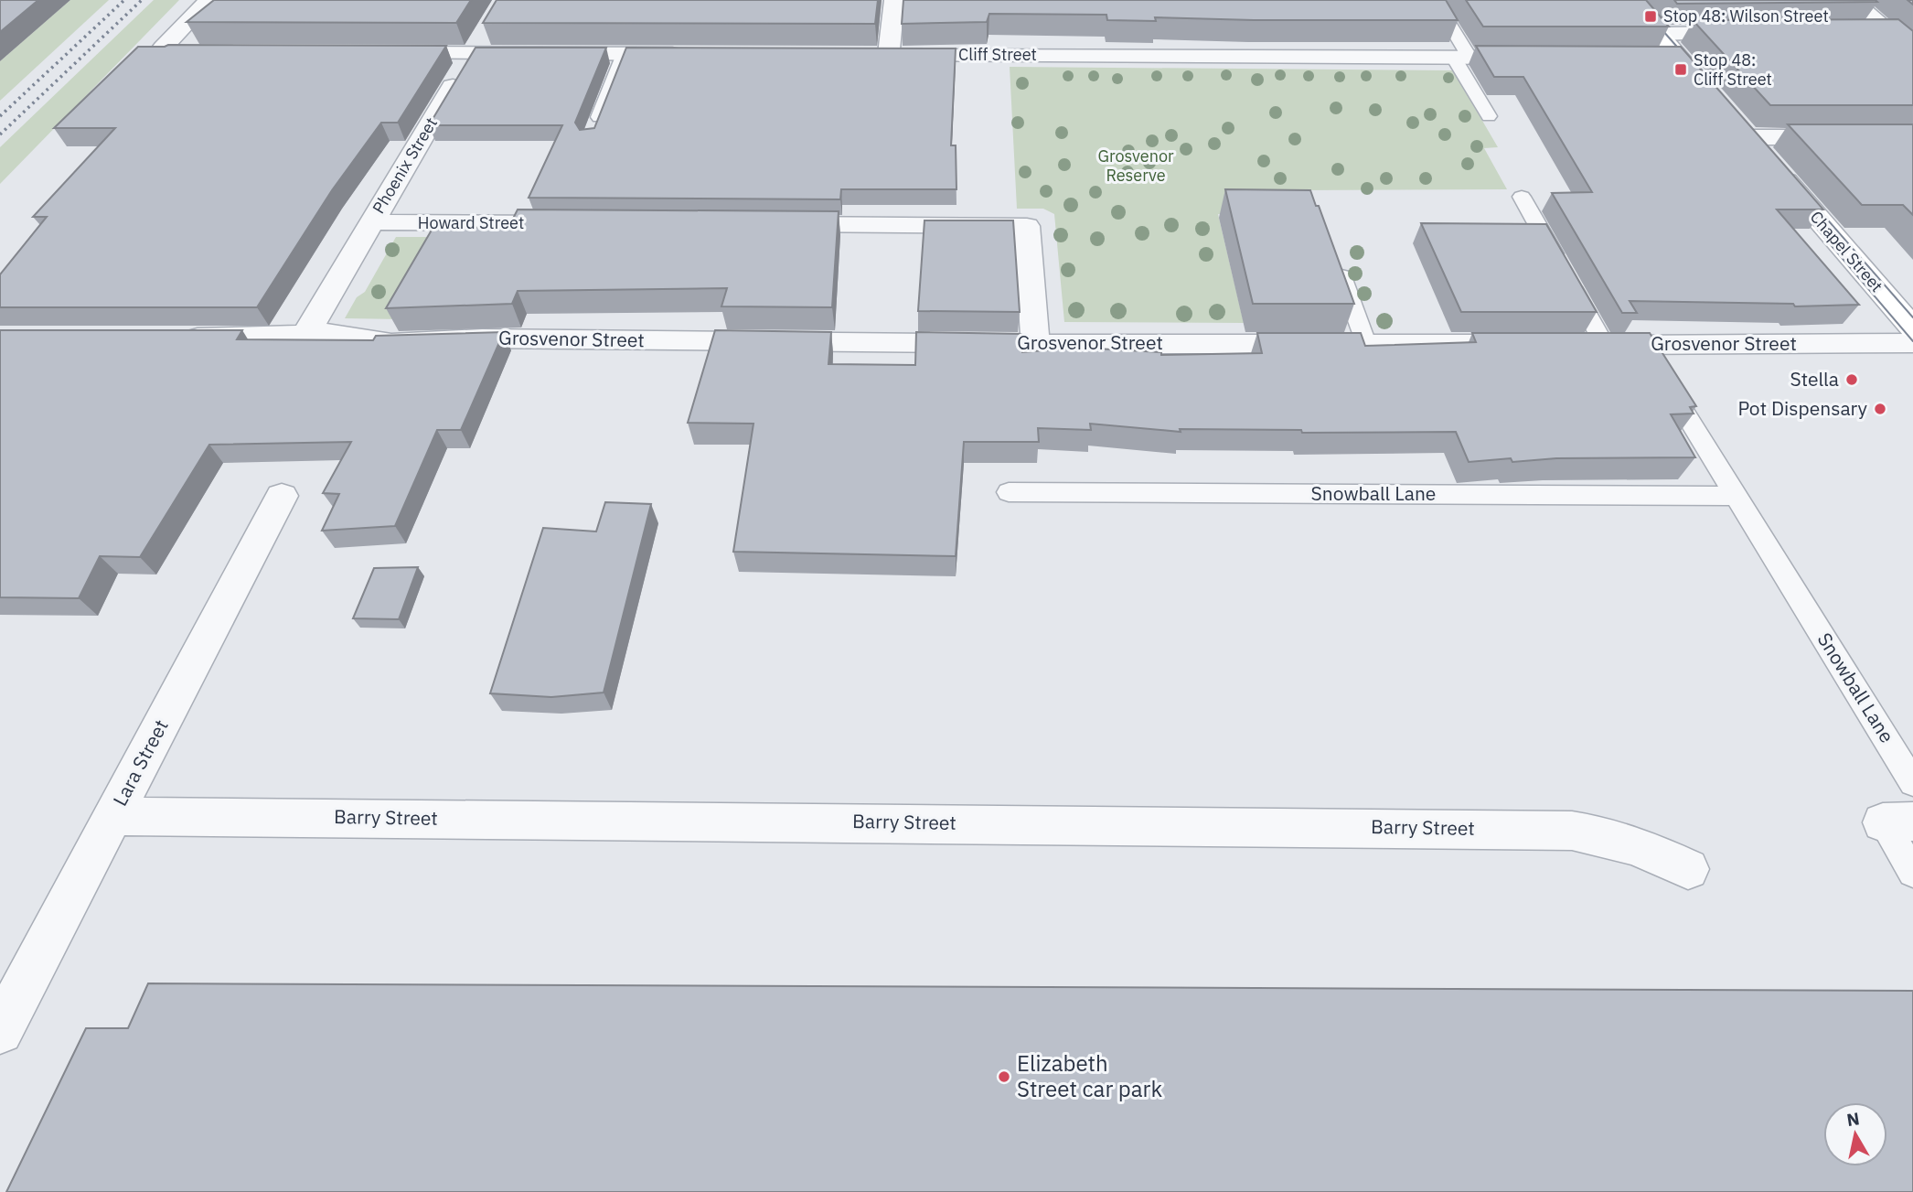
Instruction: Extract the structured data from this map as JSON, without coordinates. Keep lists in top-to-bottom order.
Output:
{
  "streets": {
    "street": [
      "Cliff Street",
      "Phoenix Street",
      "Howard Street",
      "Chapel Street",
      "Grosvenor Street",
      "Lara Street",
      "Barry Street"
    ],
    "lane": ["Snowball Lane"]
  },
  "crossings": [
    ["Phoenix Street", "Howard Street"],
    ["Phoenix Street", "Grosvenor Street"],
    ["Grosvenor Street", "Snowball Lane"],
    ["Lara Street", "Barry Street"]
  ],
  "parks": ["Grosvenor Reserve"],
  "places": {
    "transit": ["Stop 48: Wilson Street", "Stop 48: Cliff Street"],
    "other": ["Stella", "Pot Dispensary", "Elizabeth Street car park"]
  },
  "north": "top"
}
